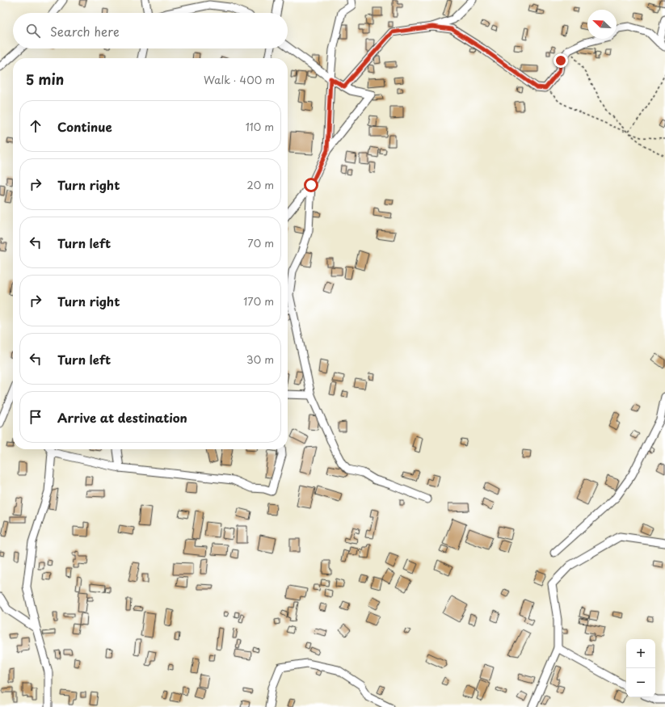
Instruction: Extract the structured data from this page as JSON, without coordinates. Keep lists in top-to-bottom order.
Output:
{
  "north": "top left",
  "page": {
    "search": "Search here",
    "heading": ["5 min", "Walk · 400 m"],
    "list": [
      ["Continue", "110 m"],
      ["Turn right", "20 m"],
      ["Turn left", "70 m"],
      ["Turn right", "170 m"],
      ["Turn left", "30 m"],
      "Arrive at destination"
    ],
    "map_buttons": ["+", "−"]
  }
}
